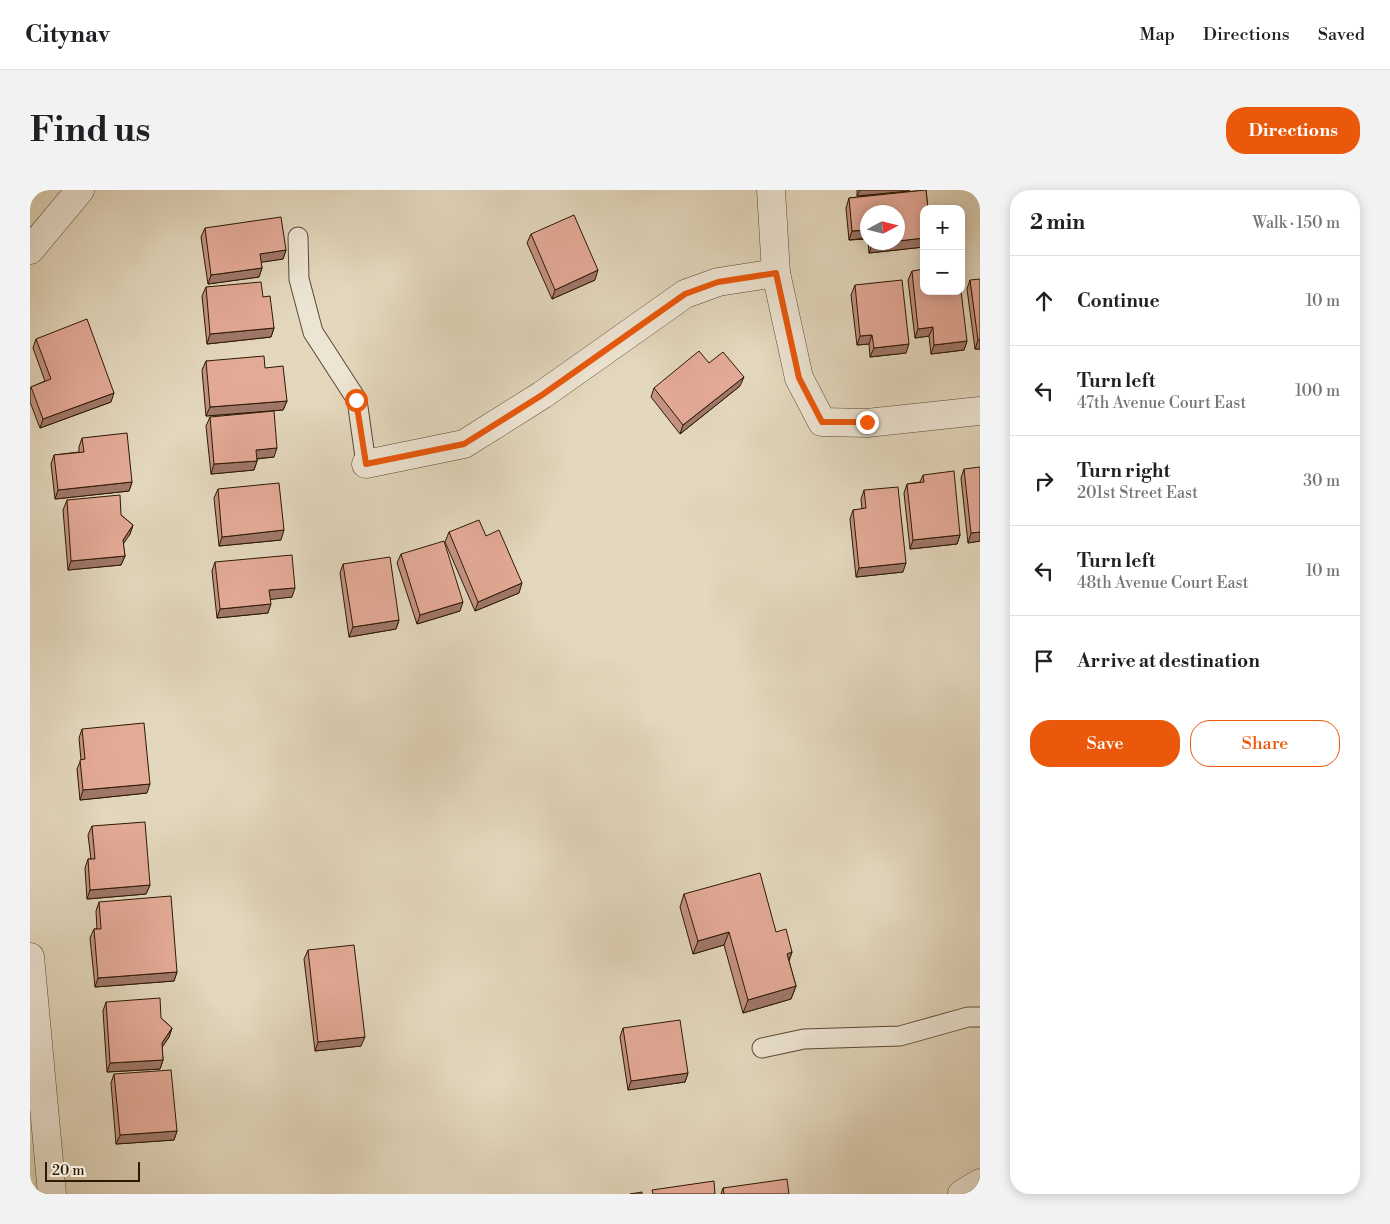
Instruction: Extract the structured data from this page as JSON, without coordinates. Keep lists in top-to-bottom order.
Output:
{
  "scale_bar": "20 m",
  "north": "right",
  "page": {
    "header": "Citynav",
    "nav": ["Map", "Directions", "Saved"],
    "buttons": [
      "Directions",
      ["Save", "Share"]
    ],
    "title": "Find us",
    "heading": ["2 min", "Walk · 150 m"],
    "map_buttons": ["+", "−"],
    "list": [
      ["Continue", "10 m"],
      ["Turn left", "47th Avenue Court East", "100 m"],
      ["Turn right", "201st Street East", "30 m"],
      ["Turn left", "48th Avenue Court East", "10 m"],
      "Arrive at destination"
    ],
    "scale": "20 m"
  }
}
